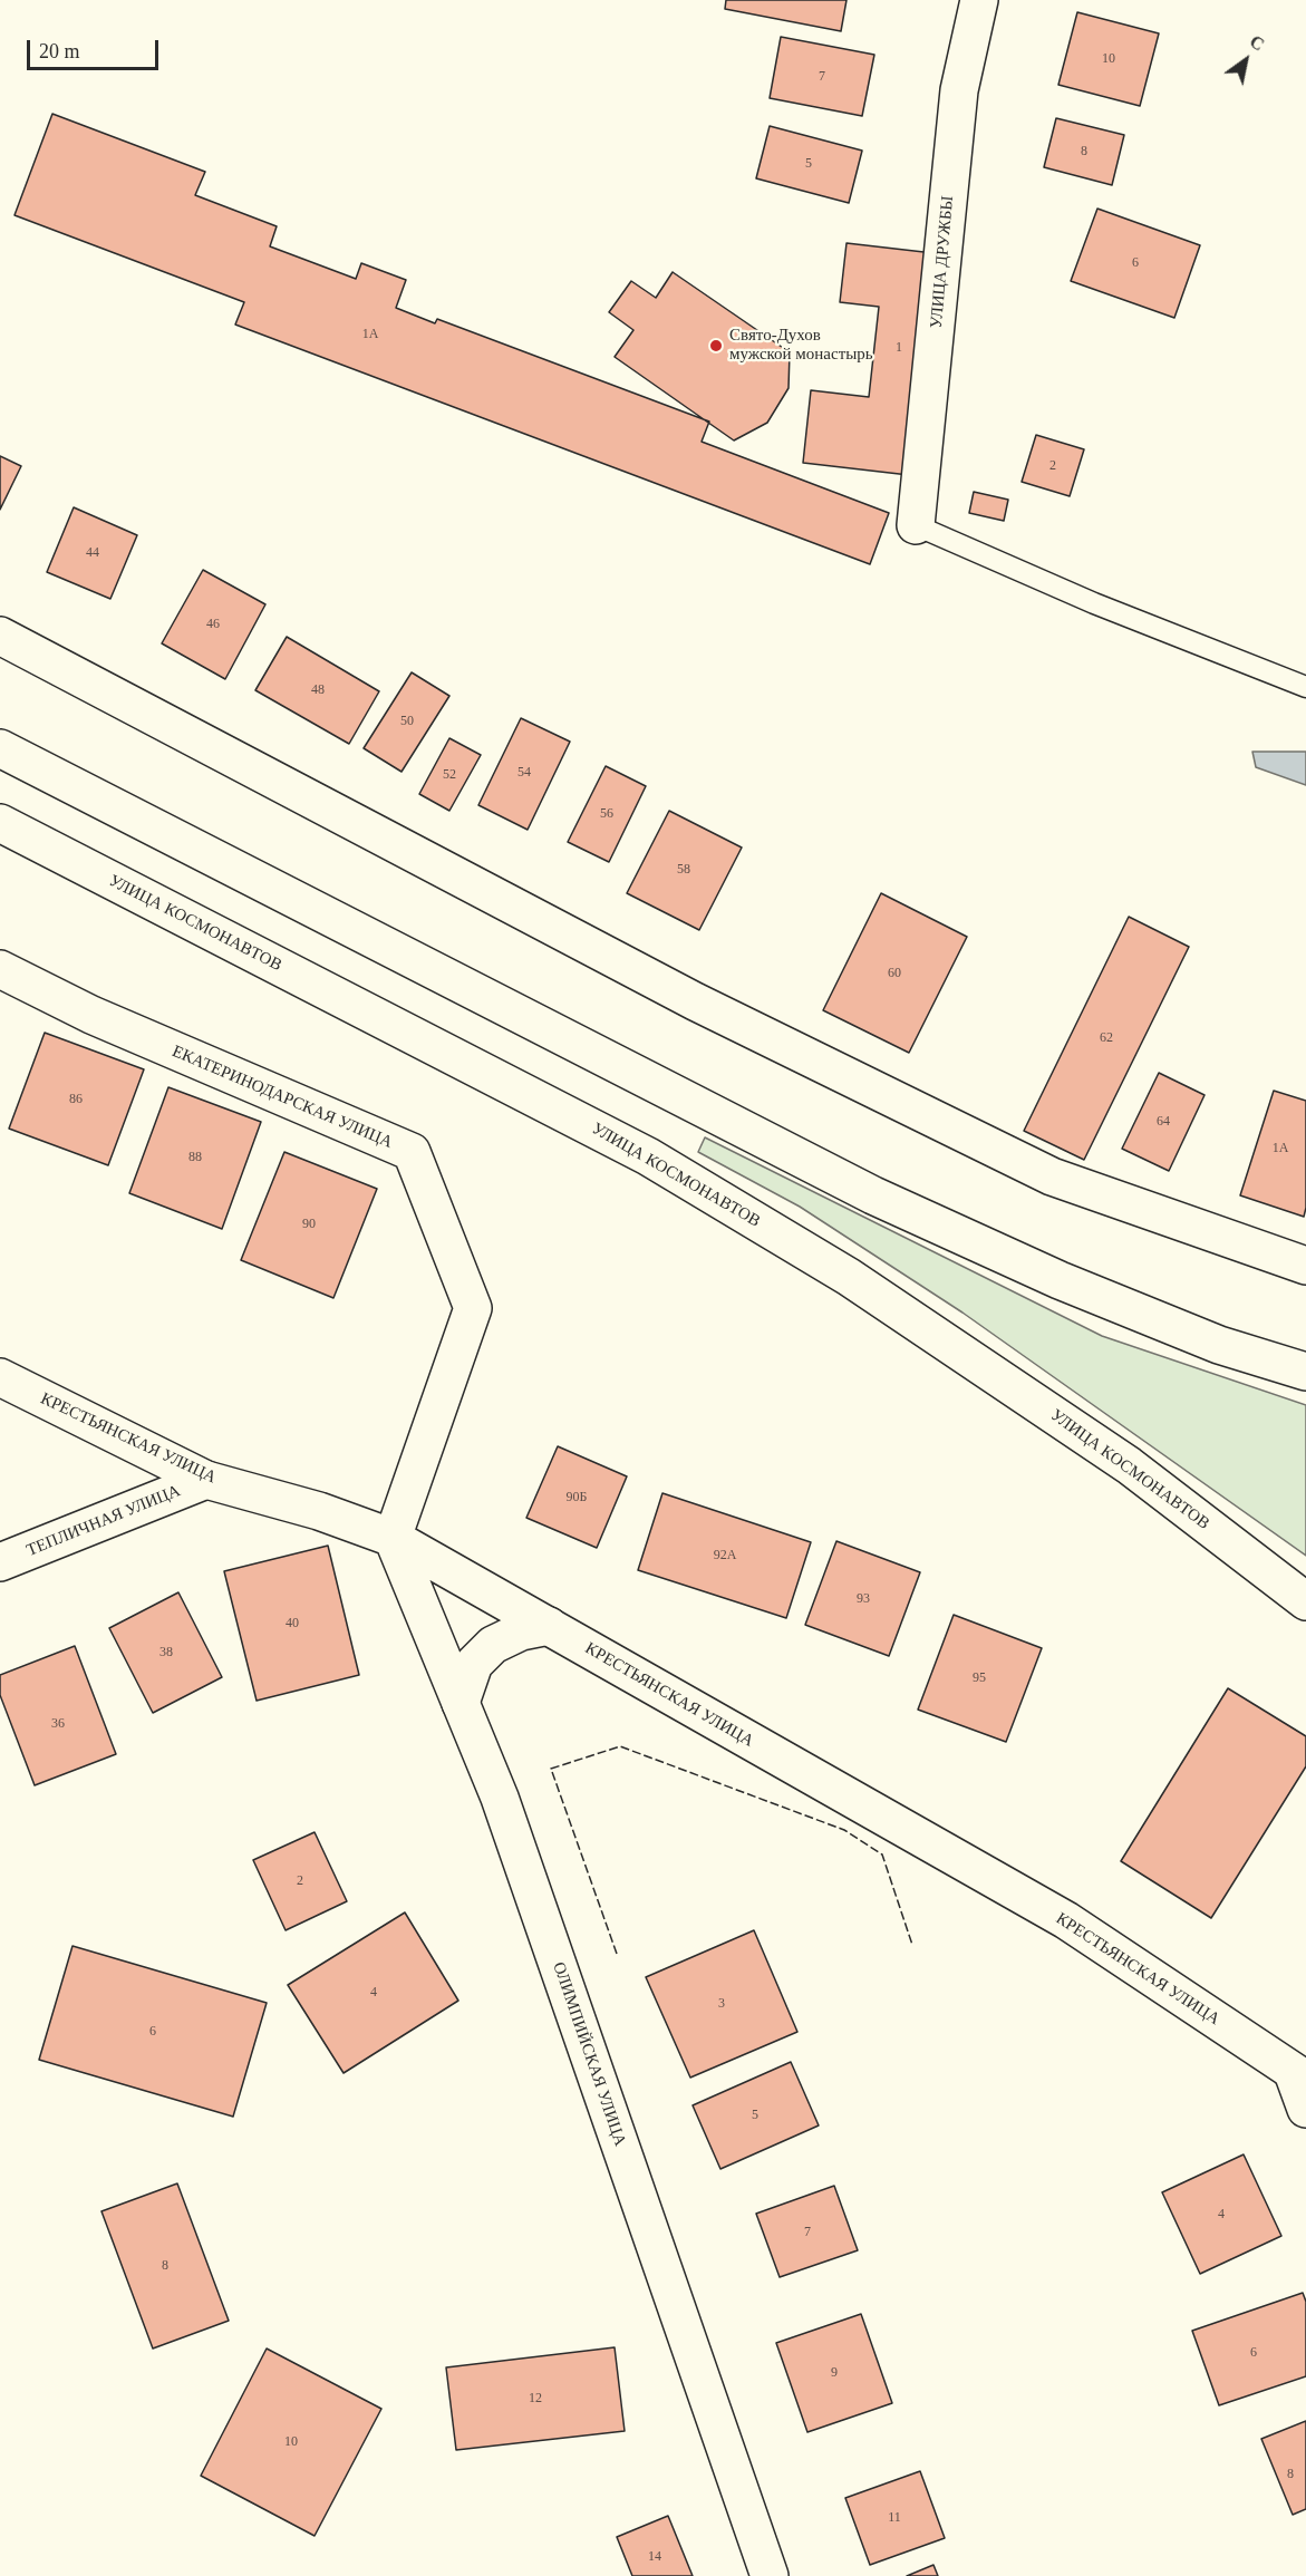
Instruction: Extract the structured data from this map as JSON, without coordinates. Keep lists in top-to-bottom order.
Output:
{
  "streets": {
    "main road": [
      "УЛИЦА ДРУЖБЫ",
      "УЛИЦА КОСМОНАВТОВ",
      "ЕКАТЕРИНОДАРСКАЯ УЛИЦА",
      "КРЕСТЬЯНСКАЯ УЛИЦА",
      "ТЕПЛИЧНАЯ УЛИЦА",
      "ОЛИМПИЙСКАЯ УЛИЦА"
    ]
  },
  "crossings": [
    ["ЕКАТЕРИНОДАРСКАЯ УЛИЦА", "КРЕСТЬЯНСКАЯ УЛИЦА"],
    ["ЕКАТЕРИНОДАРСКАЯ УЛИЦА", "ОЛИМПИЙСКАЯ УЛИЦА"],
    ["КРЕСТЬЯНСКАЯ УЛИЦА", "ТЕПЛИЧНАЯ УЛИЦА"],
    ["КРЕСТЬЯНСКАЯ УЛИЦА", "ОЛИМПИЙСКАЯ УЛИЦА"]
  ],
  "places": ["Свято-Духов мужской монастырь"],
  "house_numbers": [
    "10",
    "7",
    "8",
    "5",
    "6",
    "1А",
    "1",
    "2",
    "44",
    "46",
    "48",
    "50",
    "54",
    "52",
    "56",
    "58",
    "60",
    "62",
    "86",
    "64",
    "1А",
    "88",
    "90",
    "90Б",
    "92А",
    "93",
    "40",
    "38",
    "95",
    "36",
    "2",
    "4",
    "3",
    "6",
    "5",
    "4",
    "7",
    "8",
    "6",
    "9",
    "12",
    "10",
    "8",
    "11",
    "14"
  ],
  "scale_bar": "20 m",
  "north": "top right"
}
